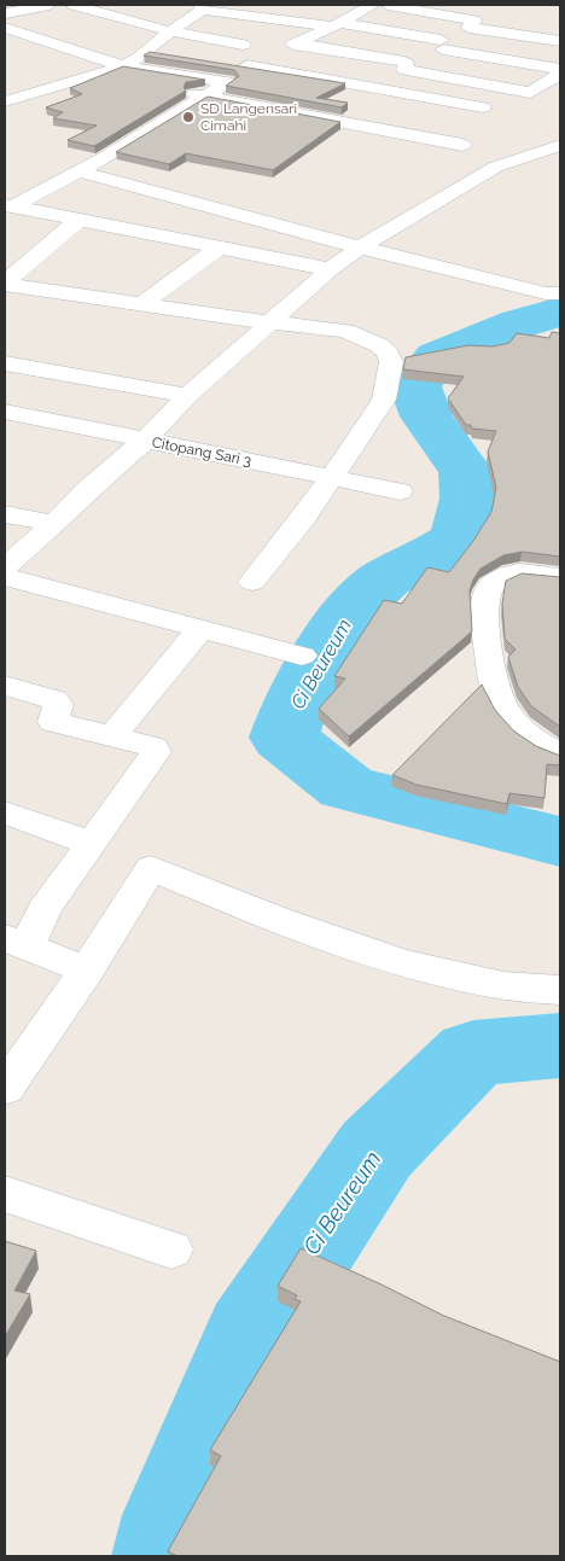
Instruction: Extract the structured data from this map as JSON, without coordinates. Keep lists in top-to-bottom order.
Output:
{
  "streets": {
    "street": ["Citopang Sari 3"]
  },
  "water": ["Ci Beureum"],
  "places": ["SD Langensari Cimahi"]
}
